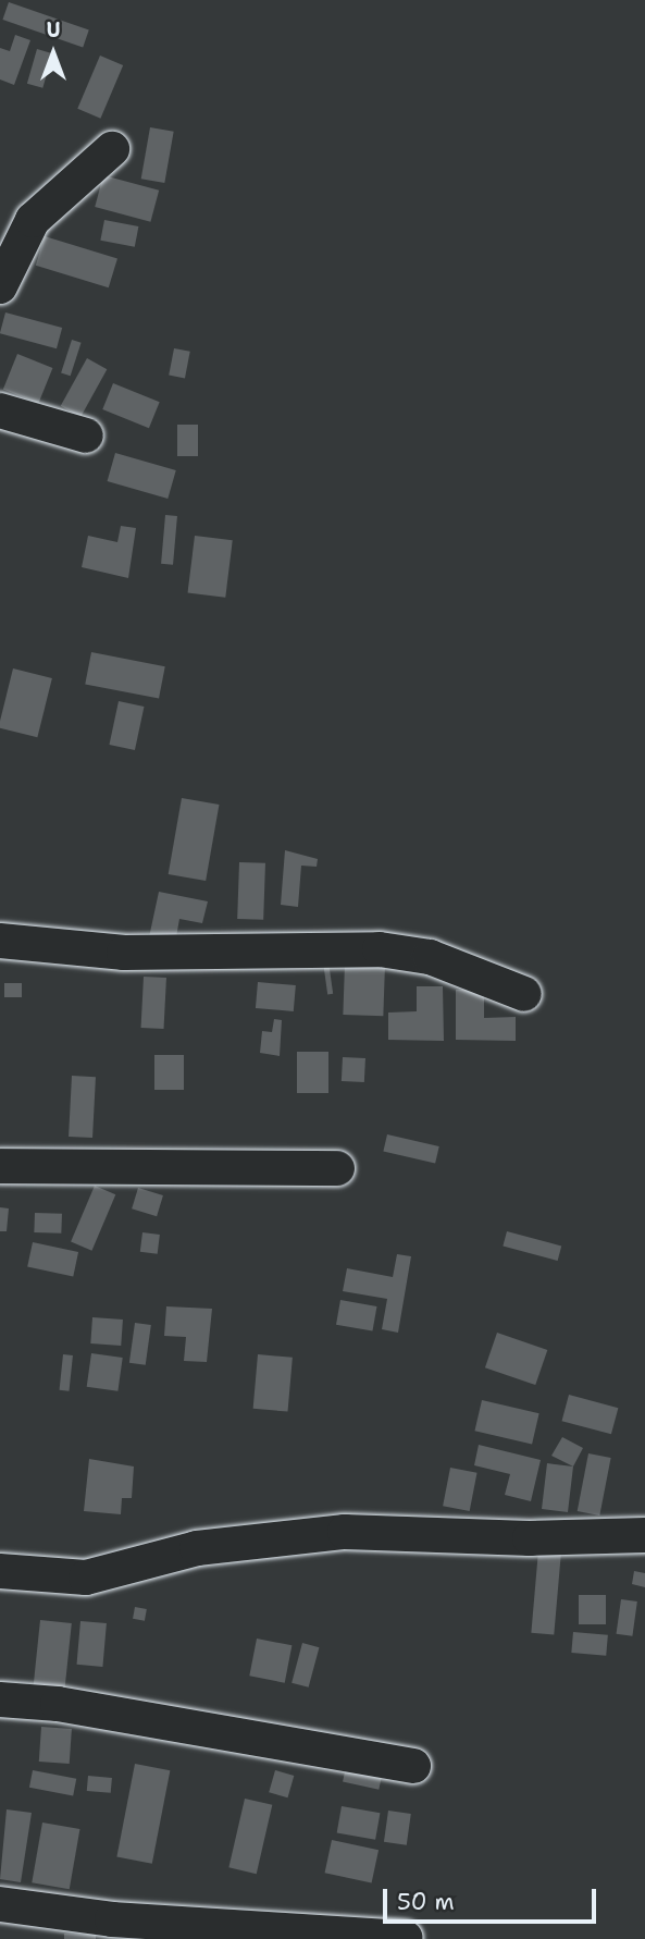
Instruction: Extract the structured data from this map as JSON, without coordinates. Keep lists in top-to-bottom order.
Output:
{
  "scale_bar": "50 m",
  "north": "top"
}
